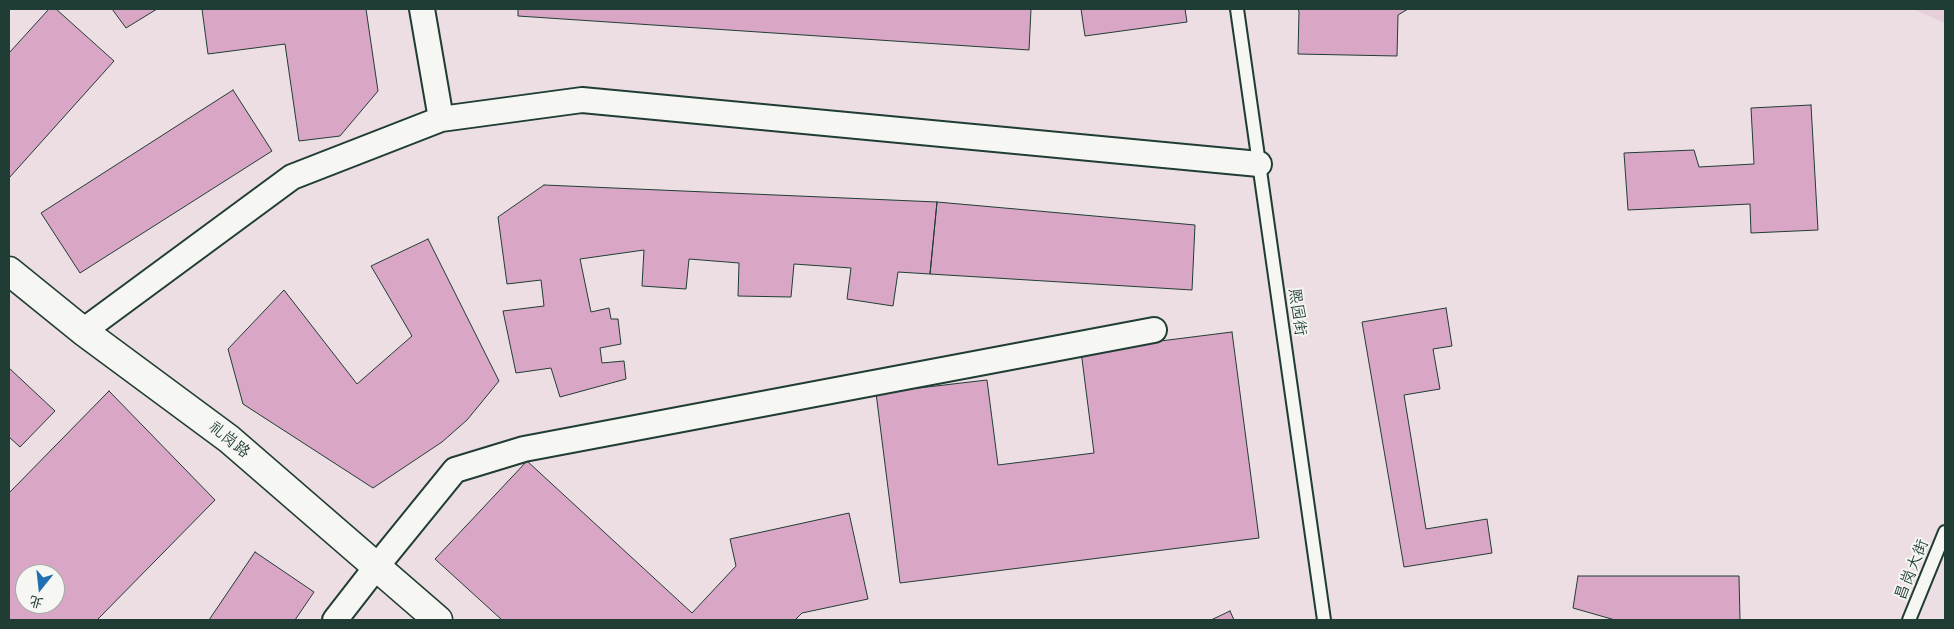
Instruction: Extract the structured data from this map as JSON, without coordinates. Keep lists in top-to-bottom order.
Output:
{
  "streets": {
    "street": ["礼岗路"],
    "lane": ["熙园街", "昌岗大街"]
  },
  "north": "bottom"
}
